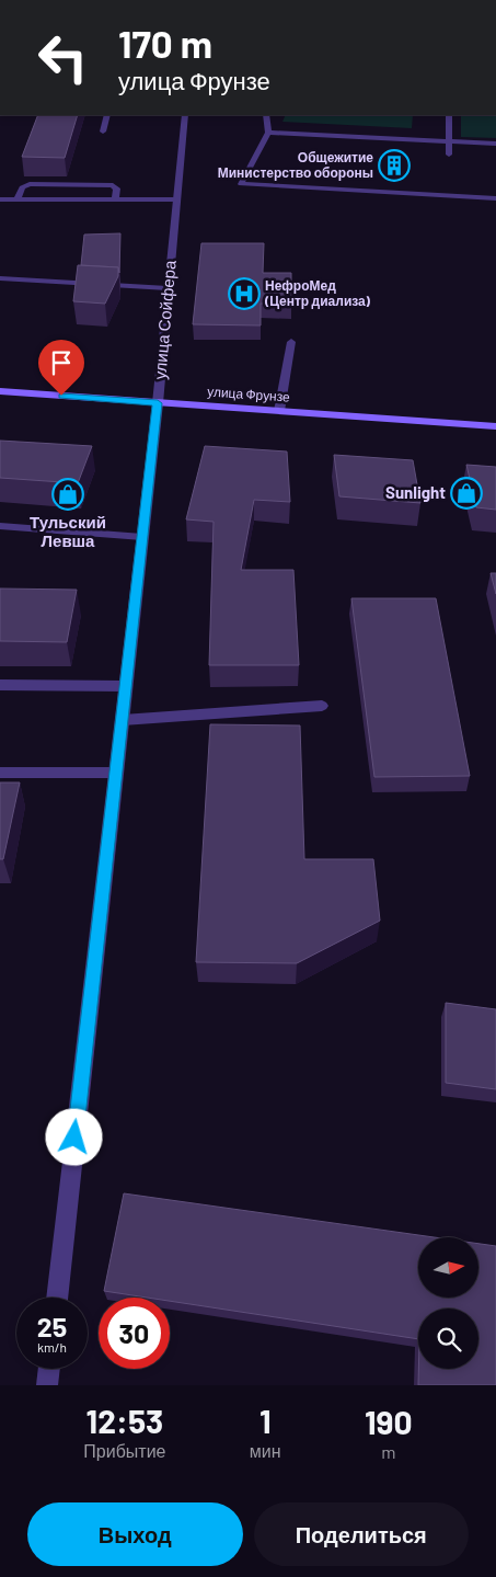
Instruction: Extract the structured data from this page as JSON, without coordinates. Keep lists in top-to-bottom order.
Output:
{
  "streets": {
    "street": ["улица Сойфера", "улица Фрунзе"]
  },
  "crossings": [
    ["улица Сойфера", "улица Фрунзе"]
  ],
  "places": {
    "building": ["Общежитие Министерство обороны"],
    "hospital": ["НефроМед (Центр диализа)"],
    "shop": ["Sunlight", "Тульский Левша"]
  },
  "north": "right",
  "page": {
    "turn": ["170 m", "улица Фрунзе"],
    "speed": "25 km/h",
    "limit": "30",
    "eta": [
      "12:53",
      "Прибытие",
      "1",
      "мин",
      "190",
      "m"
    ],
    "buttons": ["Выход", "Поделиться"]
  }
}
